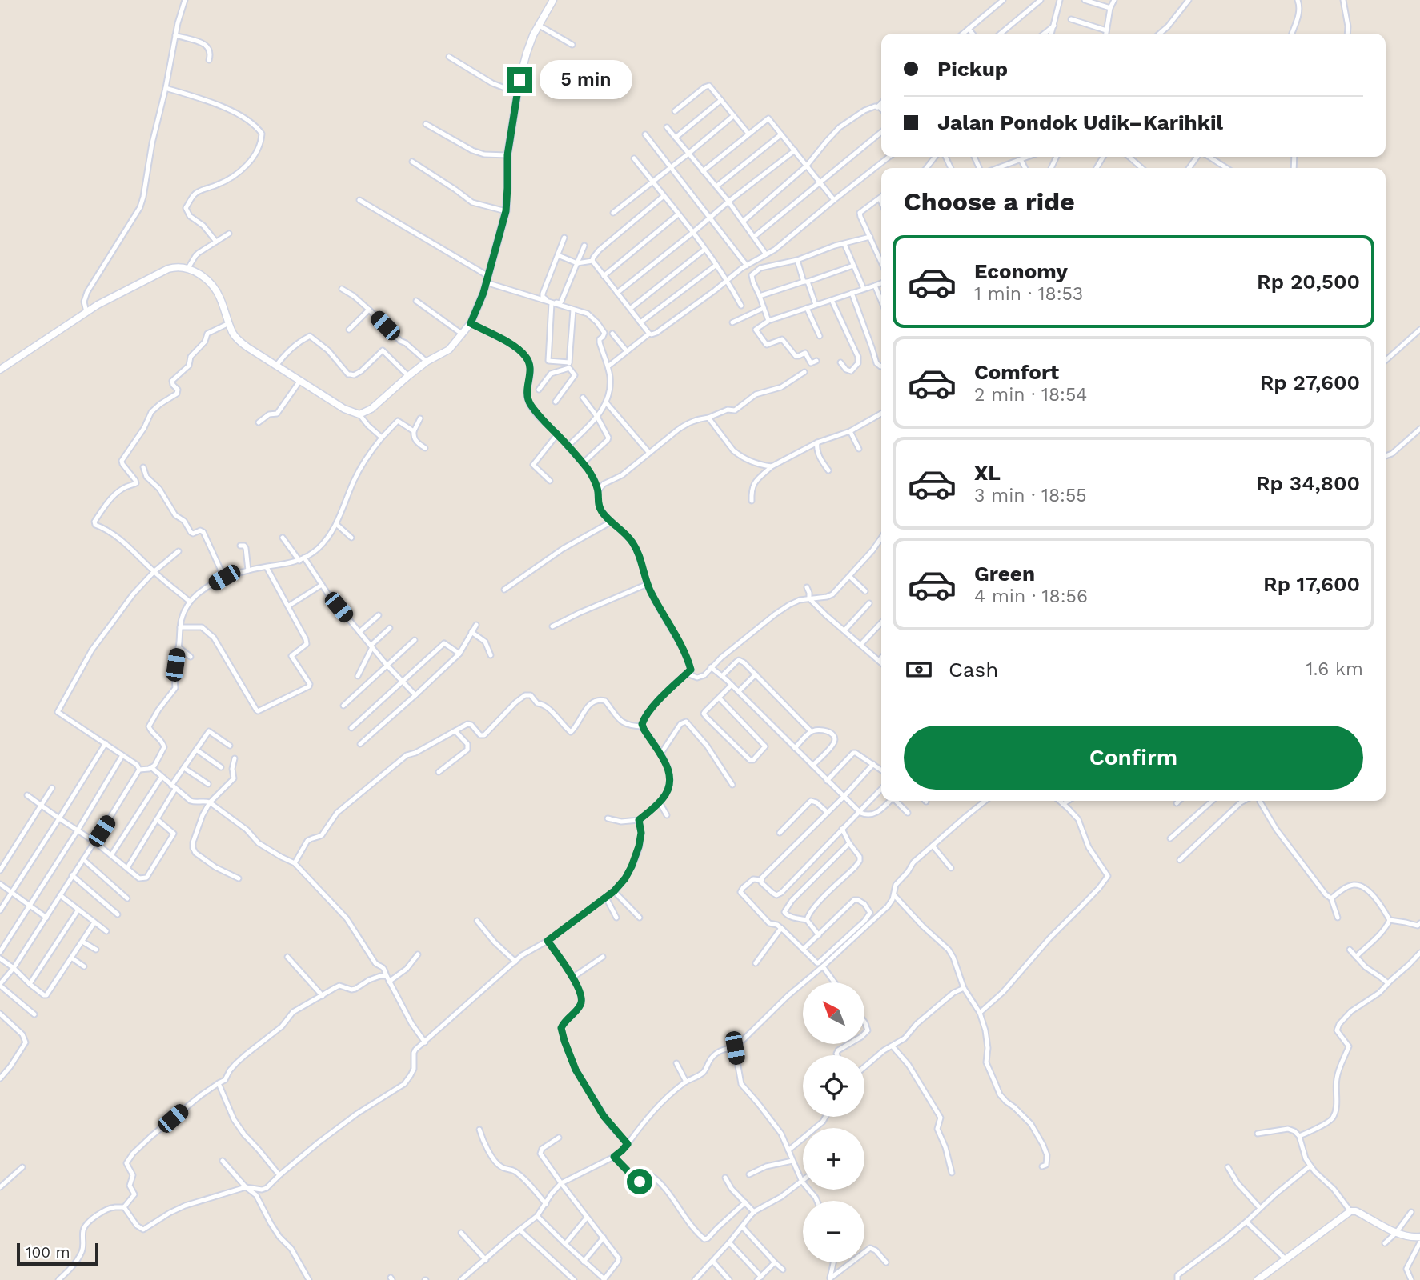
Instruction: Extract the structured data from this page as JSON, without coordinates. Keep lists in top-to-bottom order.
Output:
{
  "scale_bar": "100 m",
  "north": "top left",
  "page": {
    "banner": ["Pickup", "Jalan Pondok Udik–Karihkil"],
    "bubble": "5 min",
    "heading": "Choose a ride",
    "list": [
      {
        "name": "Economy",
        "note": "1 min · 18:53",
        "value": "Rp 20,500"
      },
      {
        "name": "Comfort",
        "note": "2 min · 18:54",
        "value": "Rp 27,600"
      },
      {
        "name": "XL",
        "note": "3 min · 18:55",
        "value": "Rp 34,800"
      },
      {
        "name": "Green",
        "note": "4 min · 18:56",
        "value": "Rp 17,600"
      }
    ],
    "pay": ["Cash", "1.6 km"],
    "buttons": "Confirm",
    "map_buttons": ["+", "−"],
    "scale": "100 m"
  }
}
